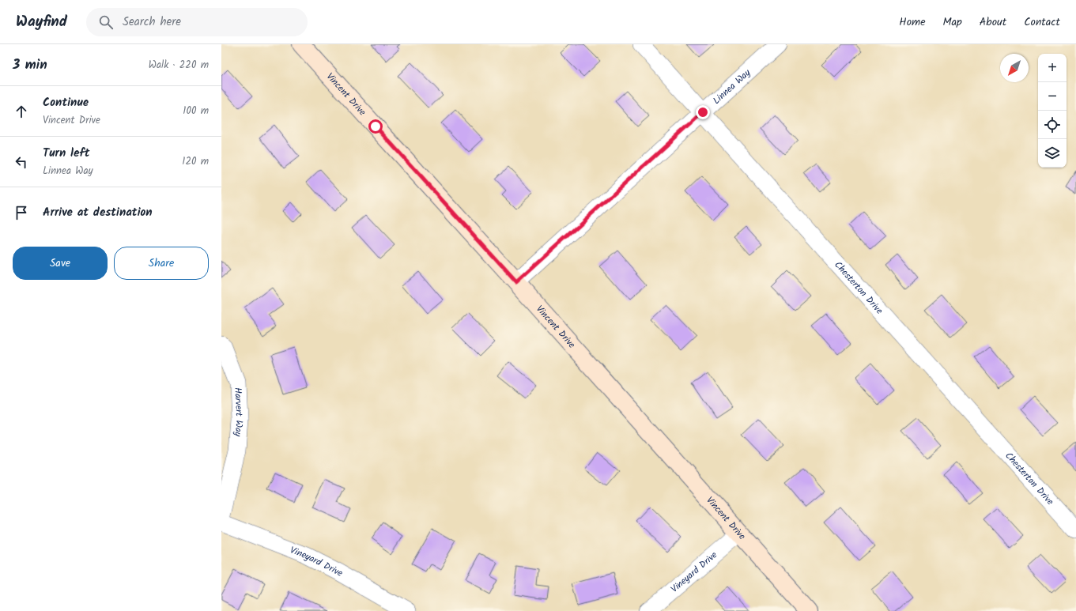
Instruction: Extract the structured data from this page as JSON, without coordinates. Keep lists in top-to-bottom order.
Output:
{
  "streets": {
    "street": [
      "Linnea Way",
      "Vincent Drive",
      "Chesterton Drive",
      "Harvert Way",
      "Vineyard Drive"
    ]
  },
  "crossings": [
    ["Linnea Way", "Vincent Drive"],
    ["Linnea Way", "Chesterton Drive"],
    ["Vincent Drive", "Vineyard Drive"]
  ],
  "north": "bottom left",
  "page": {
    "header": "Wayfind",
    "search": "Search here",
    "nav": [
      "Home",
      "Map",
      "About",
      "Contact"
    ],
    "heading": ["3 min", "Walk · 220 m"],
    "map_buttons": ["+", "−"],
    "list": [
      ["Continue", "Vincent Drive", "100 m"],
      ["Turn left", "Linnea Way", "120 m"],
      "Arrive at destination"
    ],
    "buttons": ["Save", "Share"]
  }
}
